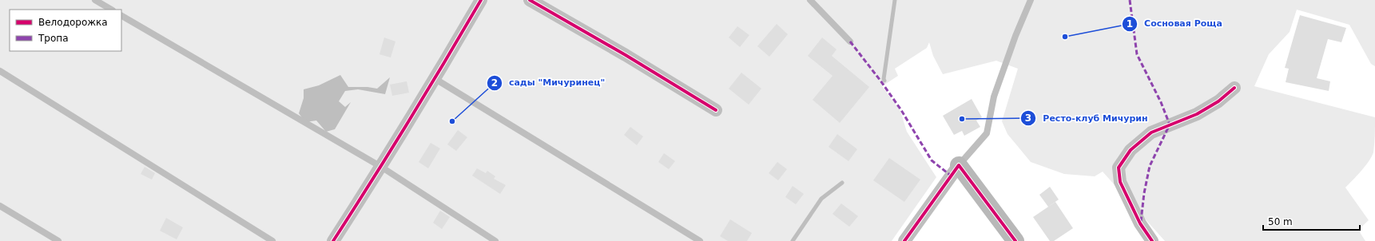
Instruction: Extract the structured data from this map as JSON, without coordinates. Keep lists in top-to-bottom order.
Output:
{
  "places": ["Сосновая Роща", "Ресто-клуб Мичурин", "сады \"Мичуринец\""],
  "legend": ["Велодорожка", "Тропа"],
  "scale_bar": "50 m"
}
